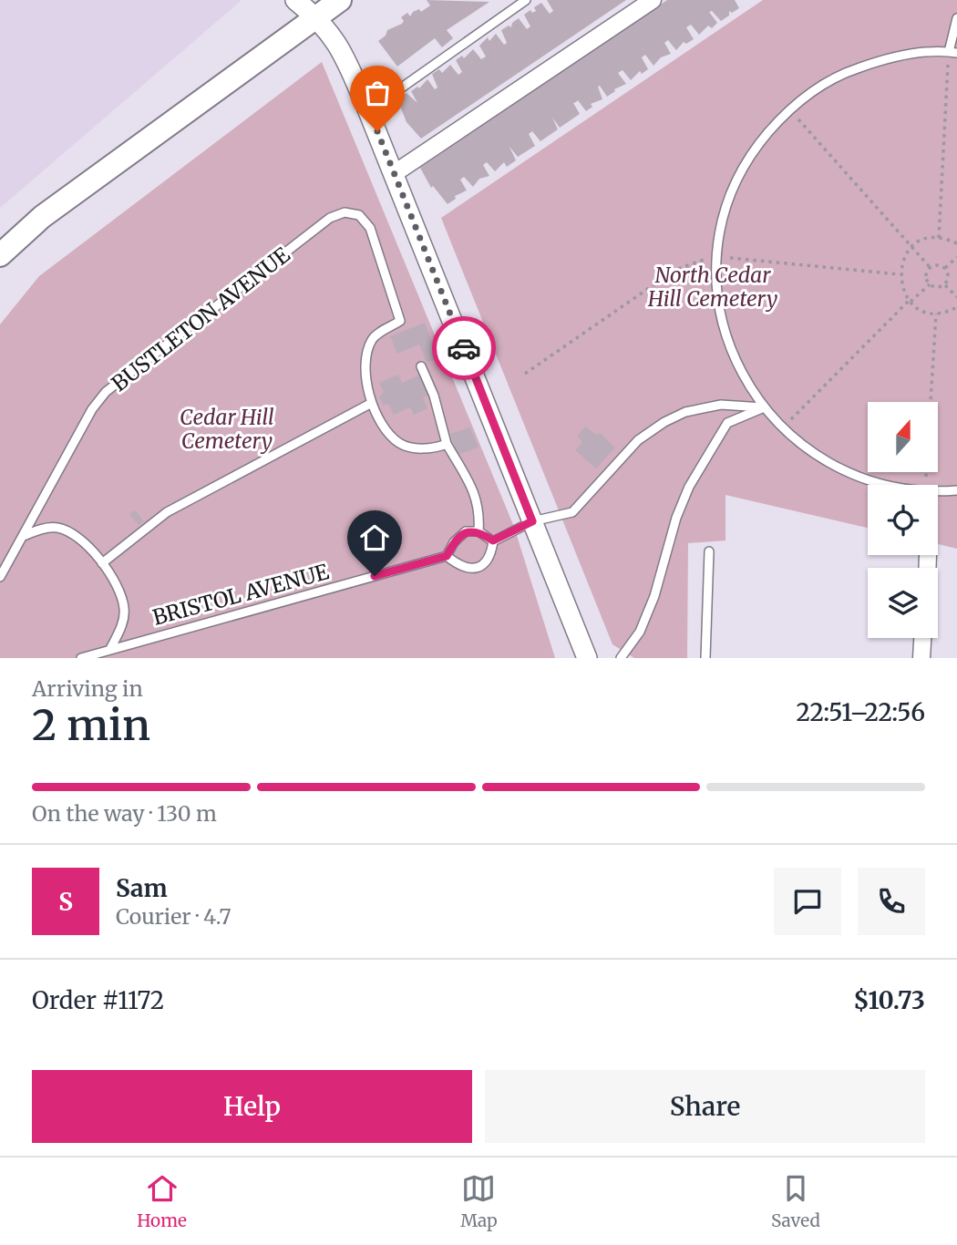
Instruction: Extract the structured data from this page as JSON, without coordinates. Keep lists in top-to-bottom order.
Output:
{
  "streets": {
    "lane": ["BUSTLETON AVENUE", "BRISTOL AVENUE"]
  },
  "parks": ["North Cedar Hill Cemetery", "Cedar Hill Cemetery"],
  "north": "top",
  "page": {
    "heading": ["2 min", "Arriving in", "22:51–22:56"],
    "panel": [
      "Sam",
      "Courier · 4.7",
      "Order #1172",
      "$10.73"
    ],
    "bar": "On the way · 130 m",
    "round": "S",
    "buttons": ["Help", "Share"],
    "tabs": ["Home", "Map", "Saved"]
  }
}
